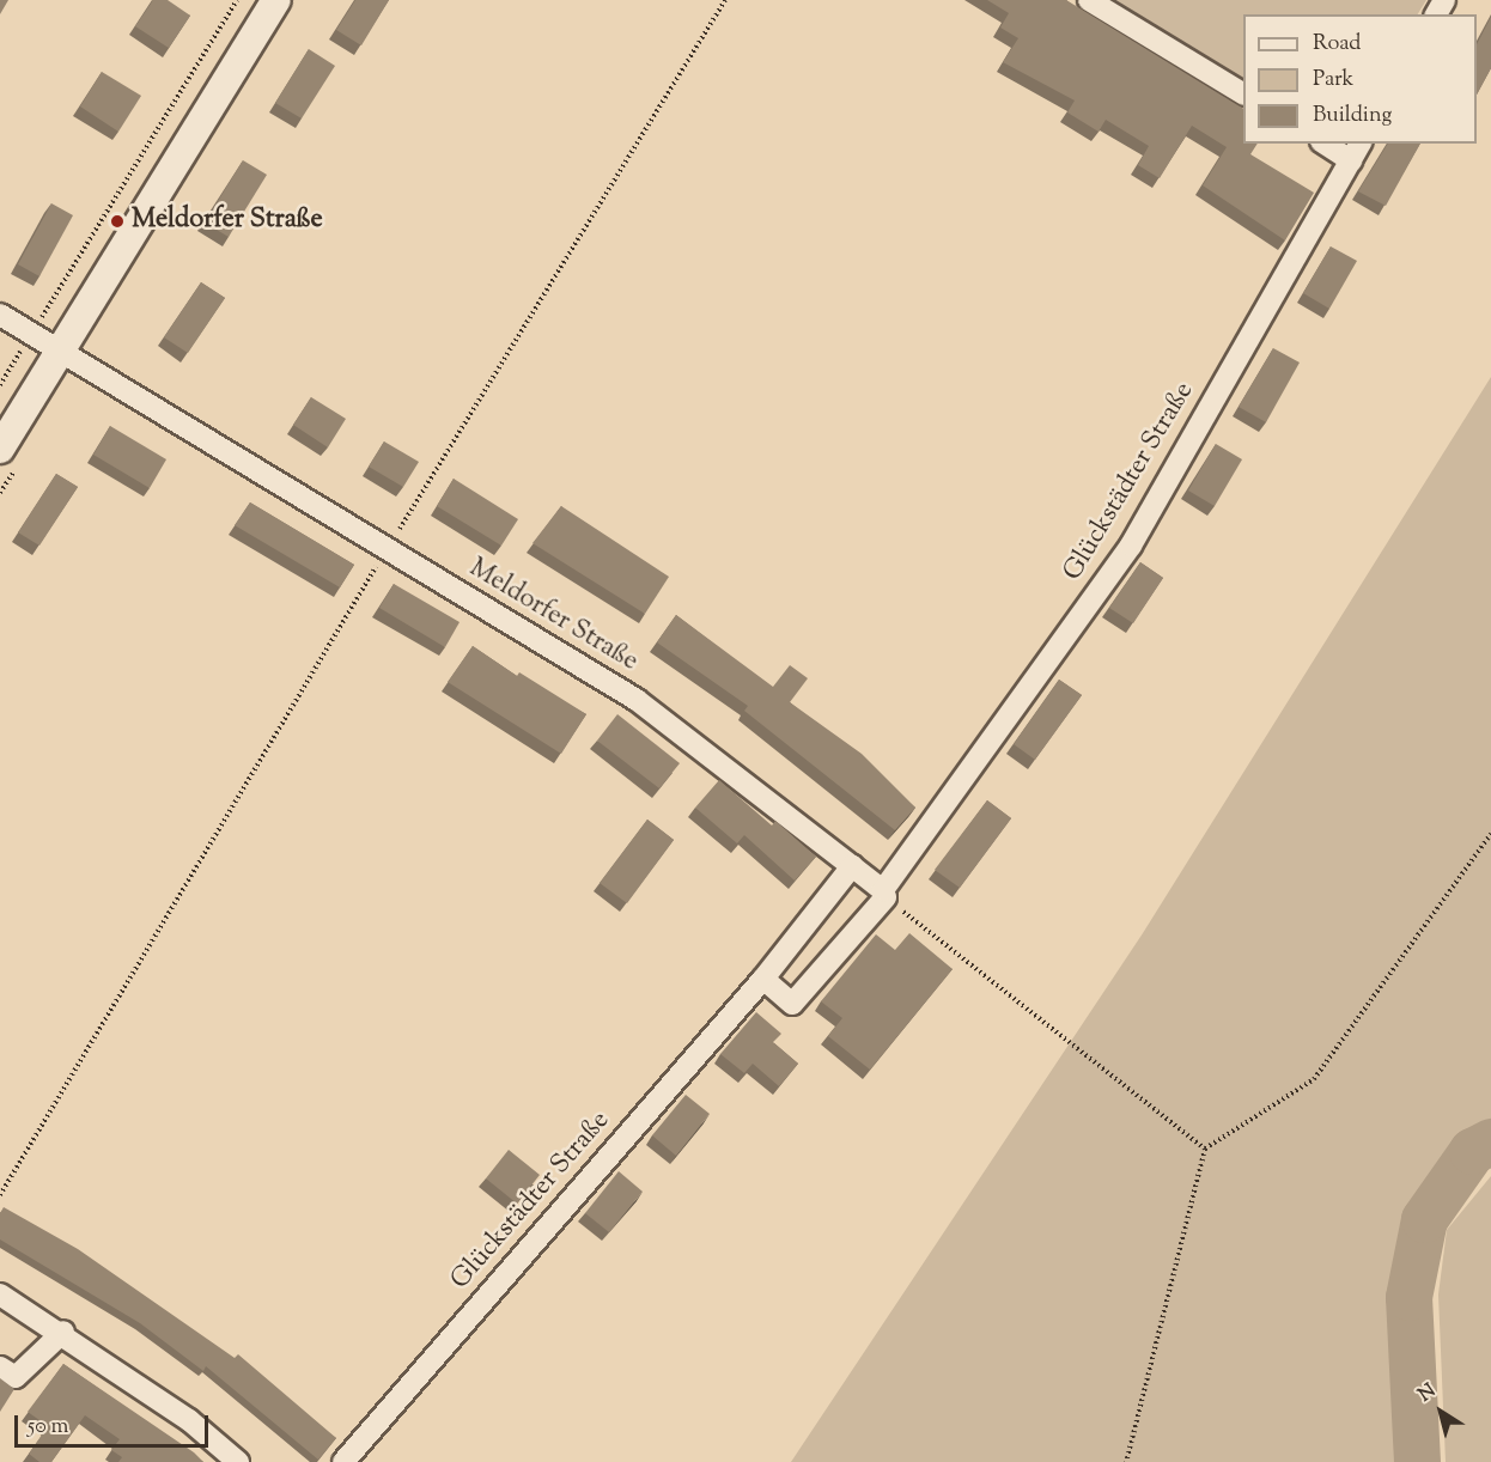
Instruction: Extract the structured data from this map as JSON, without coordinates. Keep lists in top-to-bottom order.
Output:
{
  "streets": {
    "street": ["Glückstädter Straße", "Meldorfer Straße"]
  },
  "crossings": [
    ["Glückstädter Straße", "Meldorfer Straße"]
  ],
  "places": ["Meldorfer Straße"],
  "legend": ["Road", "Park", "Building"],
  "scale_bar": "50 m",
  "north": "top left"
}
